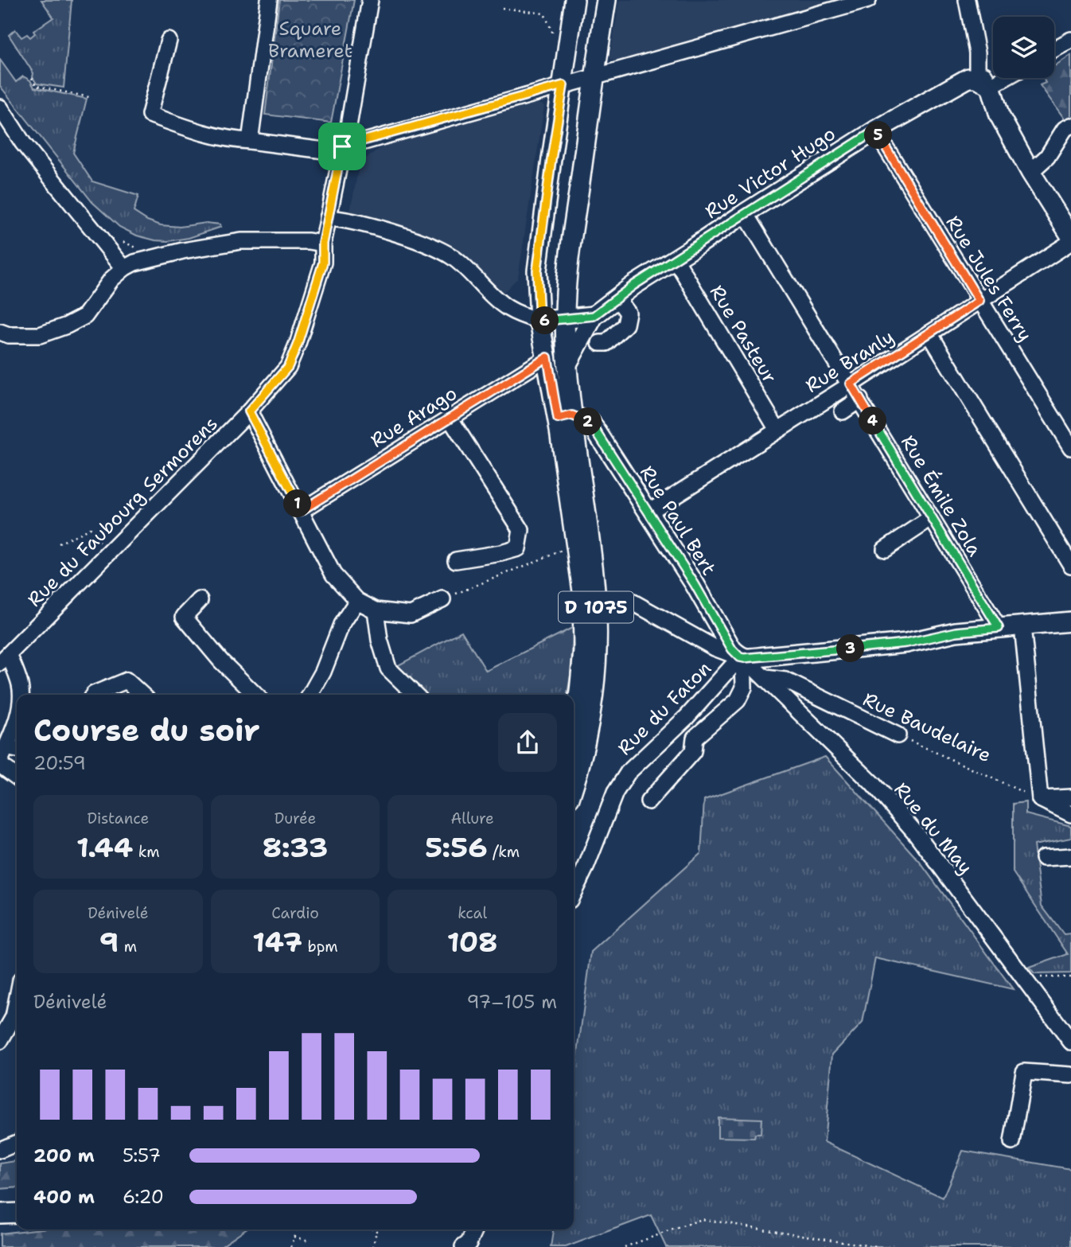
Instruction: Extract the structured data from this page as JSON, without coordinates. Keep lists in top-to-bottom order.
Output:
{
  "streets": {
    "main road": ["Rue Victor Hugo", "Rue Paul Bert", "D 1075"],
    "street": [
      "Rue Jules Ferry",
      "Rue Pasteur",
      "Rue Branly",
      "Rue Arago",
      "Rue Émile Zola",
      "Rue du Faubourg Sermorens",
      "Rue du Faton",
      "Rue Baudelaire",
      "Rue du May"
    ]
  },
  "crossings": [
    ["Rue Victor Hugo", "Rue Jules Ferry"],
    ["Rue Victor Hugo", "Rue Pasteur"],
    ["Rue Victor Hugo", "Rue Émile Zola"],
    ["Rue Jules Ferry", "Rue Branly"],
    ["Rue Pasteur", "Rue Branly"],
    ["Rue Branly", "Rue Émile Zola"],
    ["Rue Branly", "Rue Paul Bert"],
    ["Rue Paul Bert", "D 1075"],
    ["Rue Paul Bert", "Rue du Faton"],
    ["Rue Paul Bert", "Rue du May"],
    ["Rue du Faton", "Rue du May"],
    ["Rue Baudelaire", "Rue du May"]
  ],
  "parks": ["Square Brameret"],
  "page": {
    "pins": [
      "5",
      "6",
      "4",
      "2",
      "1",
      "3"
    ],
    "heading": ["Course du soir", "20:59"],
    "stats": [
      ["Distance", "1.44 km"],
      ["Durée", "8:33"],
      ["Allure", "5:56 /km"],
      ["Dénivelé", "9 m"],
      ["Cardio", "147 bpm"],
      ["kcal", "108"]
    ],
    "chart": ["Dénivelé", "97–105 m"],
    "list": [
      {
        "name": "200 m",
        "note": "5:57"
      },
      {
        "name": "400 m",
        "note": "6:20"
      }
    ]
  }
}
